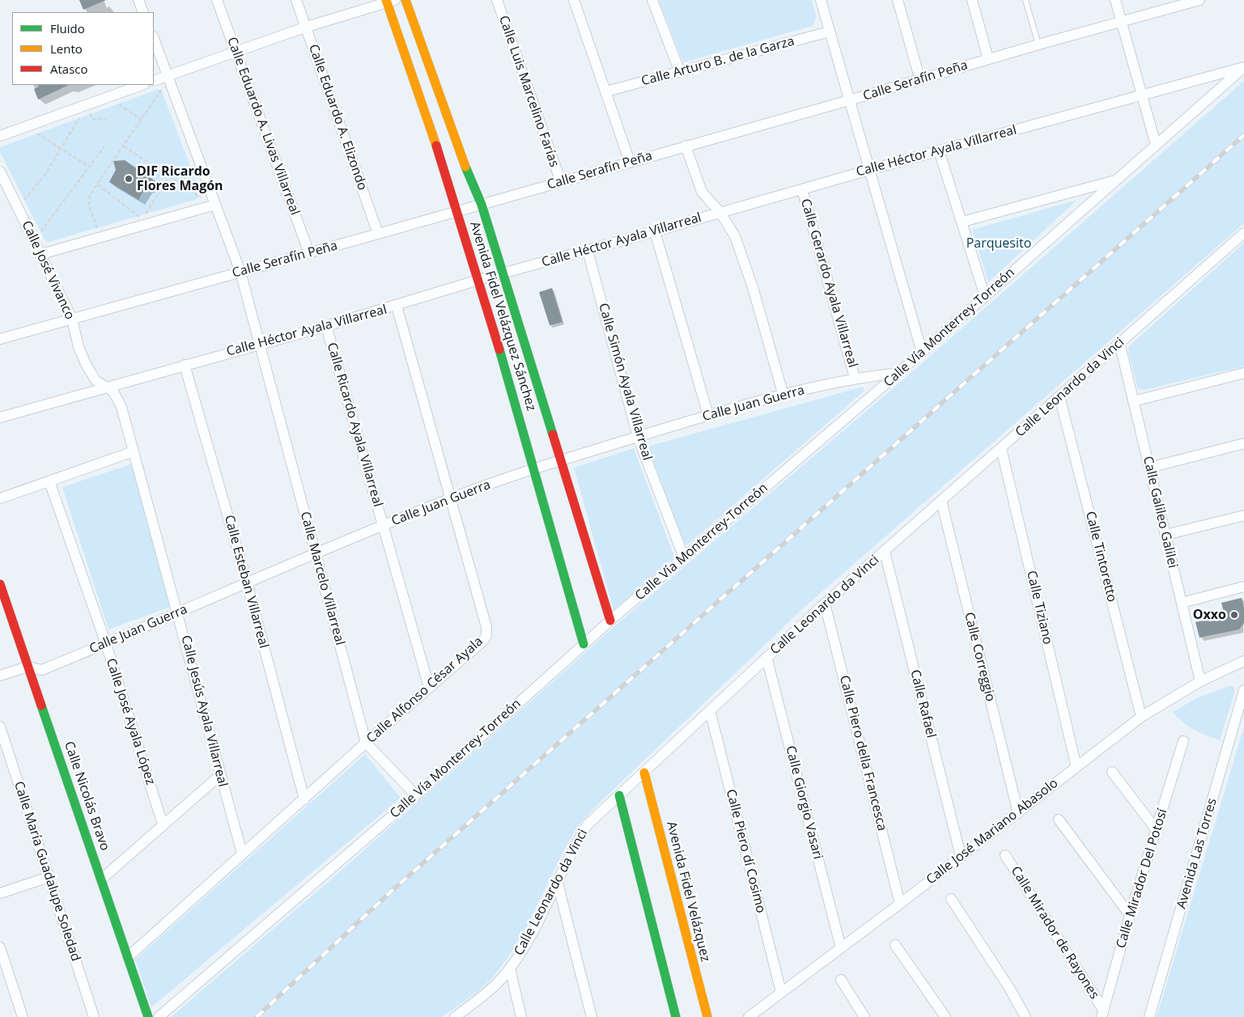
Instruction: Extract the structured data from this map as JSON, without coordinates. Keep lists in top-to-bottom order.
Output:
{
  "streets": {
    "street": [
      "Calle Arturo B. de la Garza",
      "Calle Serafín Peña",
      "Calle Luis Marcelino Farías",
      "Calle Eduardo A. Elizondo",
      "Calle Eduardo A. Livas Villarreal",
      "Calle Héctor Ayala Villarreal",
      "Calle José Vivanco",
      "Calle Gerardo Ayala Villarreal",
      "Avenida Fidel Velázquez Sánchez",
      "Calle Vía Monterrey-Torreón",
      "Calle Simón Ayala Villarreal",
      "Calle Leonardo da Vinci",
      "Calle Juan Guerra",
      "Calle Ricardo Ayala Villarreal",
      "Calle Galileo Galilei",
      "Calle Tintoretto",
      "Calle Marcelo Villarreal",
      "Calle Esteban Villarreal",
      "Calle Tiziano",
      "Calle Correggio",
      "Calle Alfonso César Ayala",
      "Calle Rafael",
      "Calle Jesús Ayala Villarreal",
      "Calle José Ayala López",
      "Calle Piero della Francesca",
      "Calle Nicolás Bravo",
      "Calle Giorgio Vasari",
      "Calle José Mariano Abasolo",
      "Calle Piero dí Cosimo",
      "Avenida Las Torres",
      "Calle María Guadalupe Soledad",
      "Calle Mirador Del Potosí",
      "Avenida Fidel Velázquez",
      "Calle Mirador de Rayones"
    ]
  },
  "crossings": [
    ["Calle Serafín Peña", "Calle Luis Marcelino Farías"],
    ["Calle Serafín Peña", "Calle Eduardo A. Elizondo"],
    ["Calle Serafín Peña", "Calle Eduardo A. Livas Villarreal"],
    ["Calle Serafín Peña", "Calle José Vivanco"],
    ["Calle Serafín Peña", "Avenida Fidel Velázquez Sánchez"],
    ["Calle Serafín Peña", "Calle Marcelo Villarreal"],
    ["Calle Héctor Ayala Villarreal", "Calle José Vivanco"],
    ["Calle Héctor Ayala Villarreal", "Calle Gerardo Ayala Villarreal"],
    ["Calle Héctor Ayala Villarreal", "Avenida Fidel Velázquez Sánchez"],
    ["Calle Héctor Ayala Villarreal", "Calle Vía Monterrey-Torreón"],
    ["Calle Héctor Ayala Villarreal", "Calle Simón Ayala Villarreal"],
    ["Calle Héctor Ayala Villarreal", "Calle Ricardo Ayala Villarreal"],
    ["Calle Héctor Ayala Villarreal", "Calle Marcelo Villarreal"],
    ["Calle Héctor Ayala Villarreal", "Calle Esteban Villarreal"],
    ["Calle Héctor Ayala Villarreal", "Calle Alfonso César Ayala"],
    ["Calle Héctor Ayala Villarreal", "Calle Jesús Ayala Villarreal"],
    ["Calle José Vivanco", "Calle Jesús Ayala Villarreal"],
    ["Calle Gerardo Ayala Villarreal", "Calle Juan Guerra"],
    ["Avenida Fidel Velázquez Sánchez", "Calle Vía Monterrey-Torreón"],
    ["Avenida Fidel Velázquez Sánchez", "Calle Juan Guerra"],
    ["Calle Vía Monterrey-Torreón", "Calle Simón Ayala Villarreal"],
    ["Calle Vía Monterrey-Torreón", "Calle Juan Guerra"],
    ["Calle Vía Monterrey-Torreón", "Calle Marcelo Villarreal"],
    ["Calle Simón Ayala Villarreal", "Calle Juan Guerra"],
    ["Calle Leonardo da Vinci", "Calle Galileo Galilei"],
    ["Calle Leonardo da Vinci", "Calle Tintoretto"],
    ["Calle Leonardo da Vinci", "Calle Tiziano"],
    ["Calle Leonardo da Vinci", "Calle Correggio"],
    ["Calle Leonardo da Vinci", "Calle Rafael"],
    ["Calle Leonardo da Vinci", "Calle Piero della Francesca"],
    ["Calle Leonardo da Vinci", "Calle Giorgio Vasari"],
    ["Calle Leonardo da Vinci", "Calle Piero dí Cosimo"],
    ["Calle Leonardo da Vinci", "Avenida Fidel Velázquez"],
    ["Calle Juan Guerra", "Calle Ricardo Ayala Villarreal"],
    ["Calle Juan Guerra", "Calle Marcelo Villarreal"],
    ["Calle Juan Guerra", "Calle Esteban Villarreal"],
    ["Calle Juan Guerra", "Calle Alfonso César Ayala"],
    ["Calle Juan Guerra", "Calle Jesús Ayala Villarreal"],
    ["Calle Juan Guerra", "Calle José Ayala López"],
    ["Calle Juan Guerra", "Calle Nicolás Bravo"],
    ["Calle Ricardo Ayala Villarreal", "Calle Alfonso César Ayala"],
    ["Calle Galileo Galilei", "Calle José Mariano Abasolo"],
    ["Calle Tintoretto", "Calle José Mariano Abasolo"],
    ["Calle Marcelo Villarreal", "Calle Alfonso César Ayala"],
    ["Calle Esteban Villarreal", "Calle Alfonso César Ayala"],
    ["Calle Tiziano", "Calle José Mariano Abasolo"],
    ["Calle Correggio", "Calle José Mariano Abasolo"],
    ["Calle Alfonso César Ayala", "Calle Jesús Ayala Villarreal"],
    ["Calle Alfonso César Ayala", "Calle Nicolás Bravo"],
    ["Calle Rafael", "Calle José Mariano Abasolo"],
    ["Calle Piero della Francesca", "Calle José Mariano Abasolo"],
    ["Calle Giorgio Vasari", "Calle José Mariano Abasolo"],
    ["Calle José Mariano Abasolo", "Calle Piero dí Cosimo"],
    ["Calle Mirador Del Potosí", "Calle Mirador de Rayones"]
  ],
  "parks": ["Parquesito"],
  "places": ["DIF Ricardo Flores Magón", "Oxxo"],
  "legend": ["Fluido", "Lento", "Atasco"]
}
